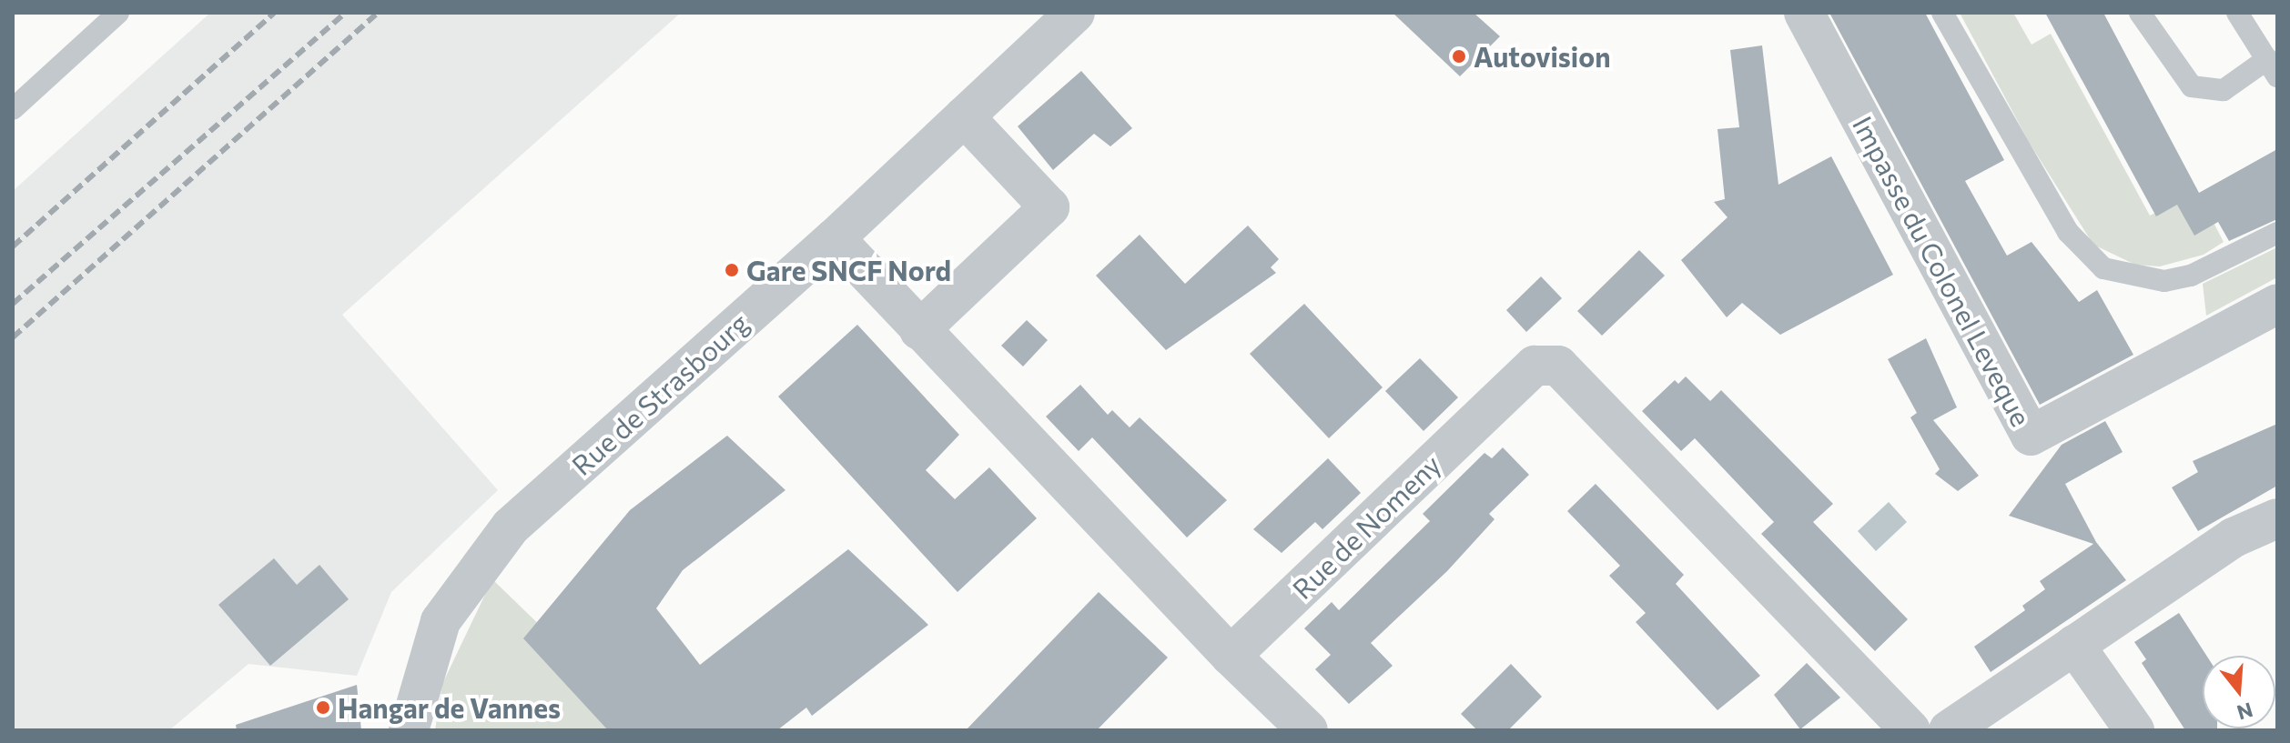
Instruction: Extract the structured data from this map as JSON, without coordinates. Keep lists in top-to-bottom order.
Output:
{
  "streets": {
    "street": ["Impasse du Colonel Leveque", "Rue de Strasbourg", "Rue de Nomeny"]
  },
  "places": ["Autovision", "Gare SNCF Nord", "Hangar de Vannes"],
  "north": "bottom"
}
